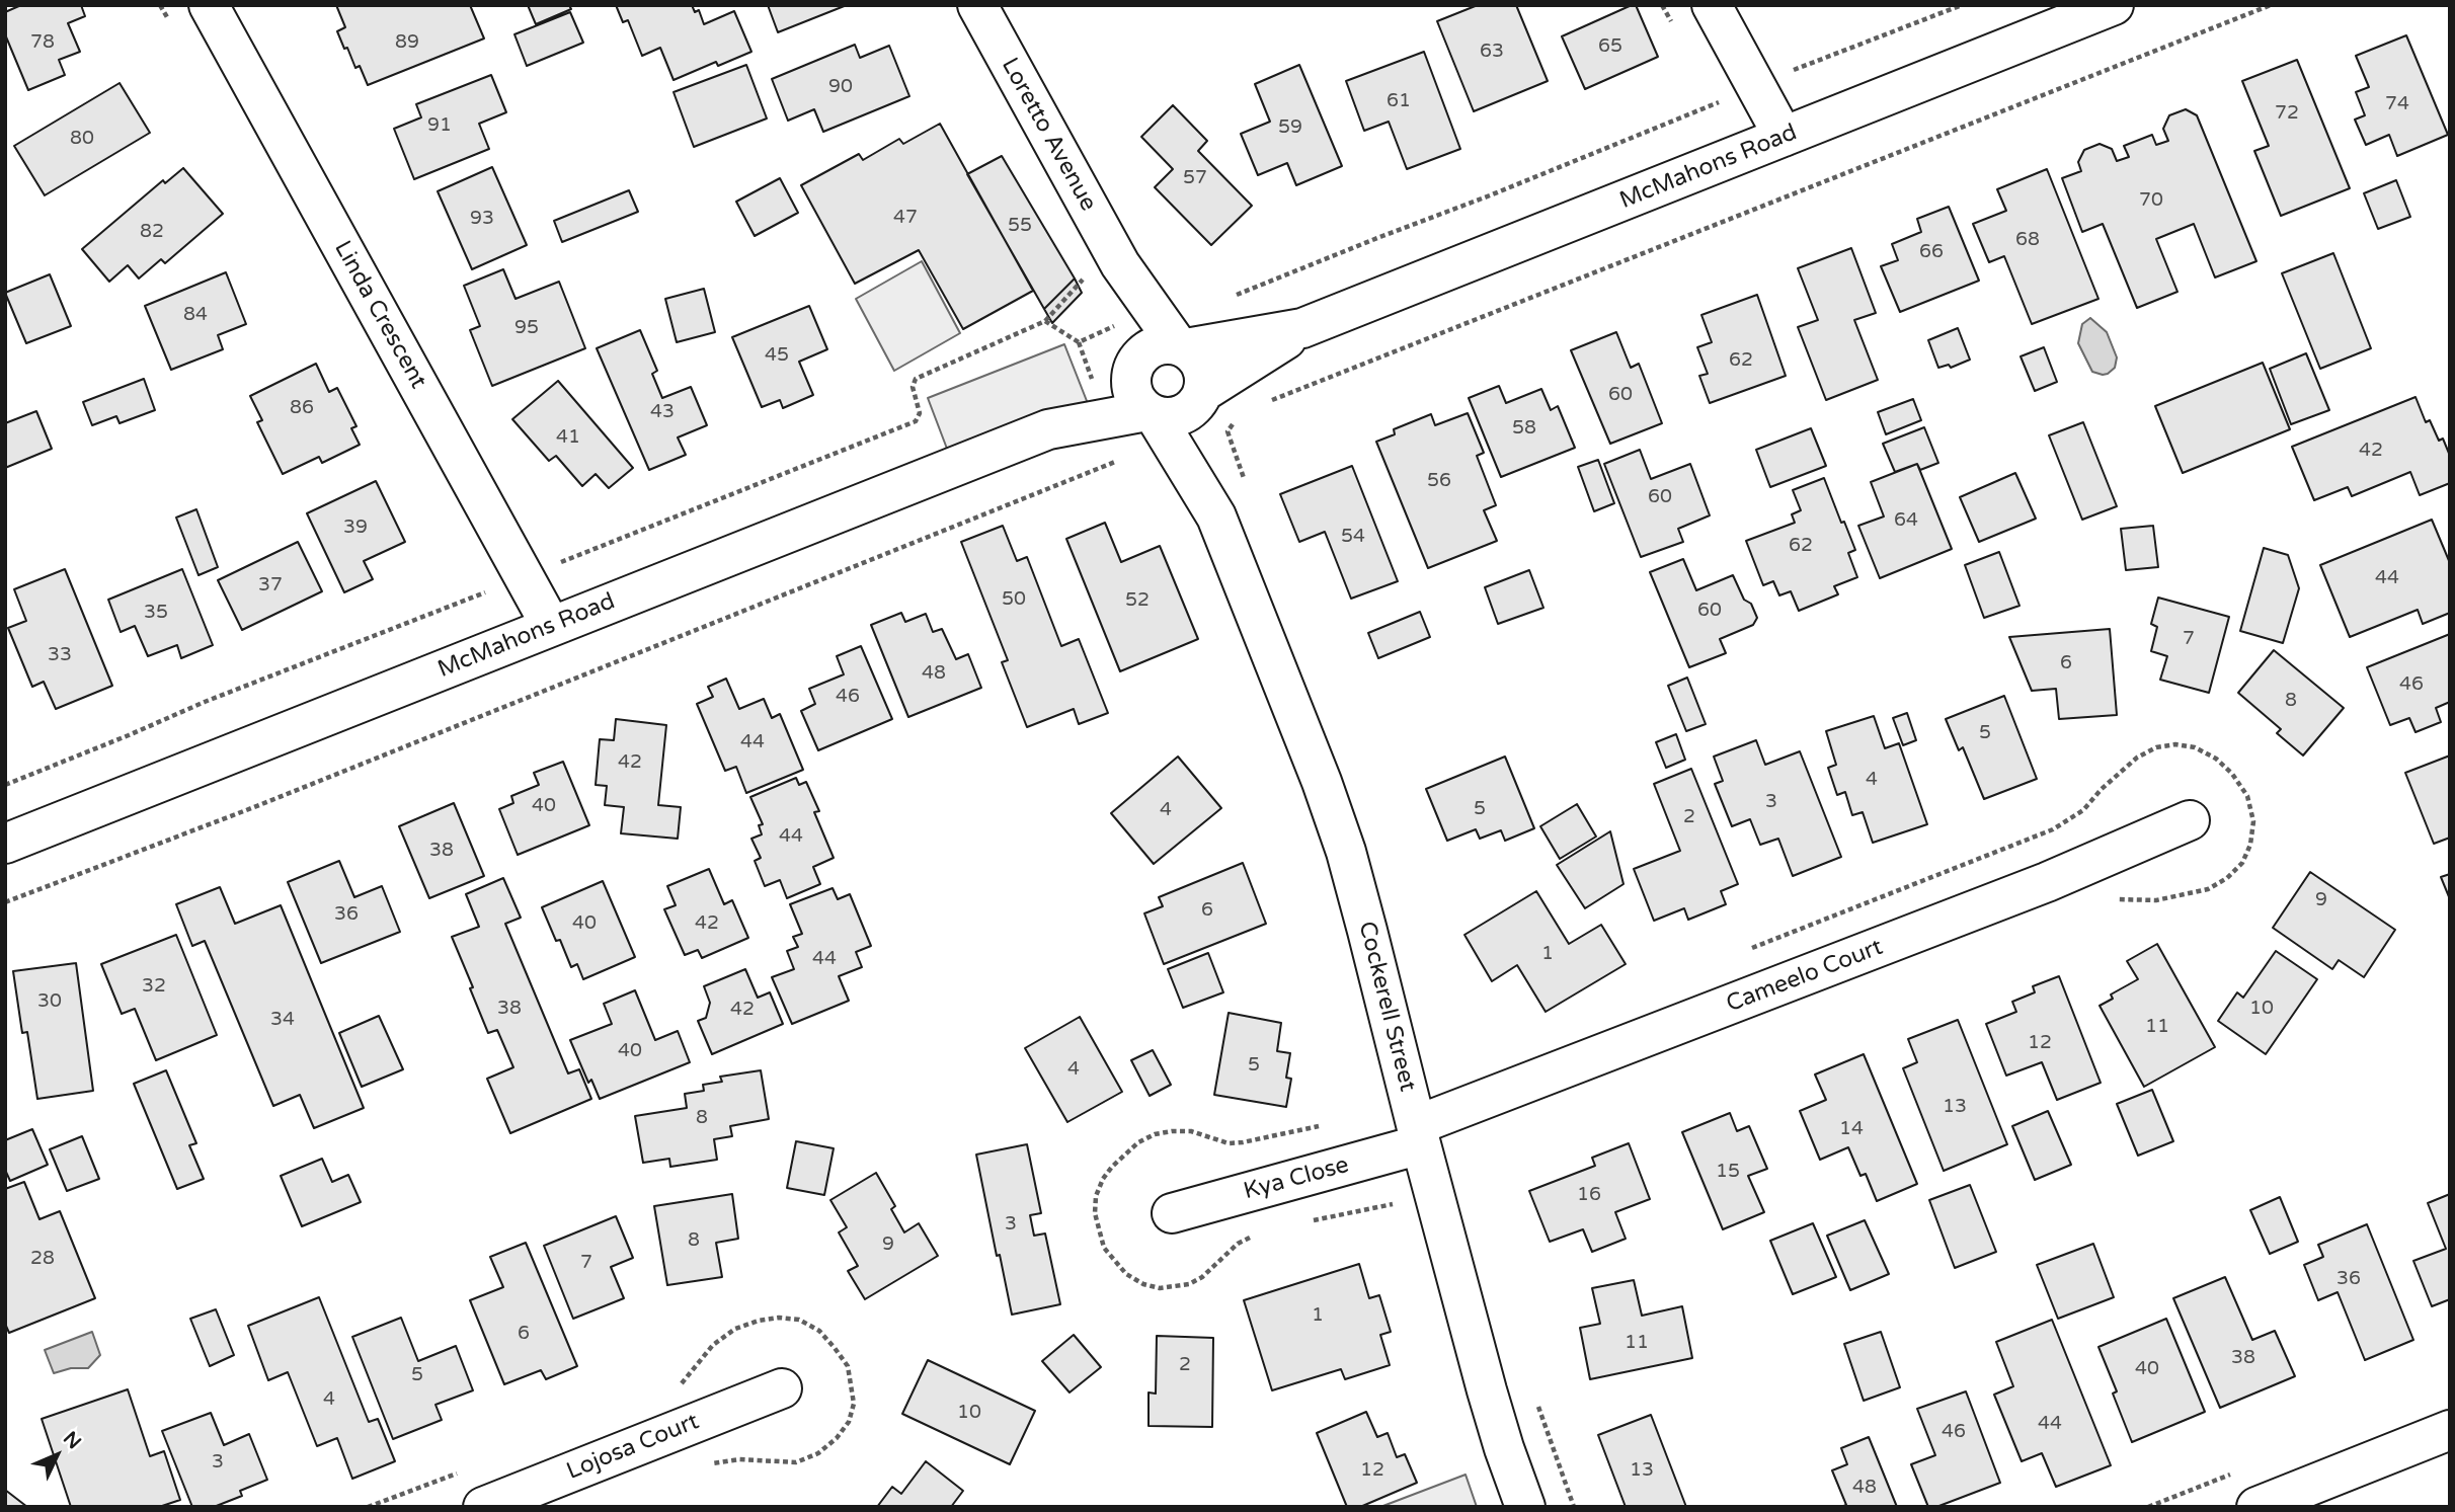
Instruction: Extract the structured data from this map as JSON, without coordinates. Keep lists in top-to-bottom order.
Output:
{
  "streets": {
    "street": [
      "Loretto Avenue",
      "McMahons Road",
      "Linda Crescent",
      "Cameelo Court",
      "Cockerell Street",
      "Kya Close",
      "Lojosa Court"
    ]
  },
  "crossings": [
    ["Loretto Avenue", "McMahons Road"],
    ["Loretto Avenue", "Cockerell Street"],
    ["McMahons Road", "Linda Crescent"],
    ["McMahons Road", "Cockerell Street"],
    ["Cameelo Court", "Cockerell Street"],
    ["Cameelo Court", "Kya Close"],
    ["Cockerell Street", "Kya Close"]
  ],
  "house_numbers": [
    "78",
    "89",
    "65",
    "63",
    "90",
    "61",
    "74",
    "72",
    "91",
    "59",
    "80",
    "57",
    "70",
    "47",
    "93",
    "55",
    "82",
    "68",
    "66",
    "84",
    "95",
    "45",
    "62",
    "60",
    "86",
    "43",
    "58",
    "41",
    "42",
    "56",
    "60",
    "64",
    "39",
    "54",
    "62",
    "44",
    "37",
    "50",
    "52",
    "60",
    "35",
    "7",
    "33",
    "6",
    "48",
    "46",
    "46",
    "8",
    "5",
    "44",
    "42",
    "4",
    "3",
    "40",
    "5",
    "4",
    "2",
    "44",
    "38",
    "9",
    "6",
    "36",
    "40",
    "42",
    "1",
    "44",
    "32",
    "30",
    "38",
    "10",
    "42",
    "34",
    "11",
    "12",
    "40",
    "5",
    "4",
    "13",
    "8",
    "14",
    "15",
    "16",
    "3",
    "8",
    "9",
    "28",
    "7",
    "36",
    "1",
    "6",
    "11",
    "38",
    "2",
    "40",
    "5",
    "4",
    "10",
    "44",
    "46",
    "3",
    "12",
    "13",
    "48"
  ],
  "north": "top right"
}
